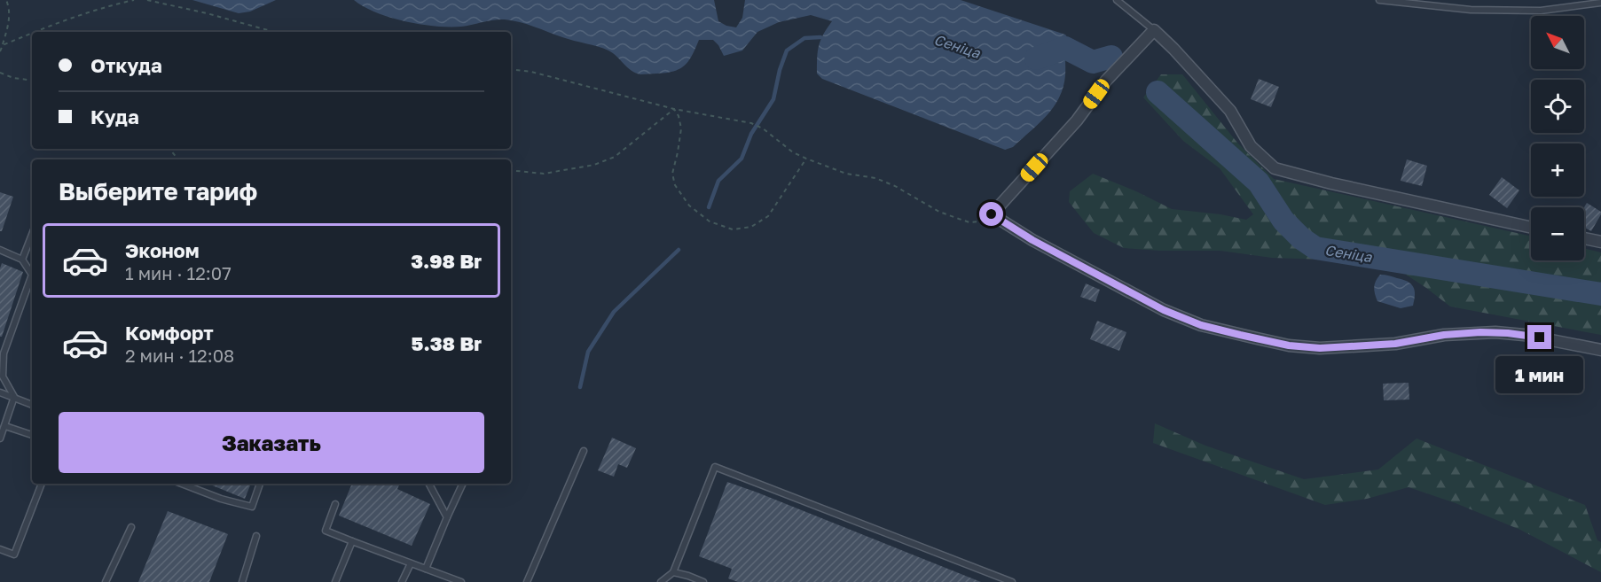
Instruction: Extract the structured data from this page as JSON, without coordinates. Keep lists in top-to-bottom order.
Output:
{
  "water": ["Сеніца"],
  "north": "top left",
  "page": {
    "map_buttons": ["+", "−"],
    "banner": ["Откуда", "Куда"],
    "heading": "Выберите тариф",
    "list": [
      {
        "name": "Эконом",
        "note": "1 мин · 12:07",
        "value": "3.98 Br"
      },
      {
        "name": "Комфорт",
        "note": "2 мин · 12:08",
        "value": "5.38 Br"
      }
    ],
    "bubble": "1 мин",
    "buttons": "Заказать"
  }
}
